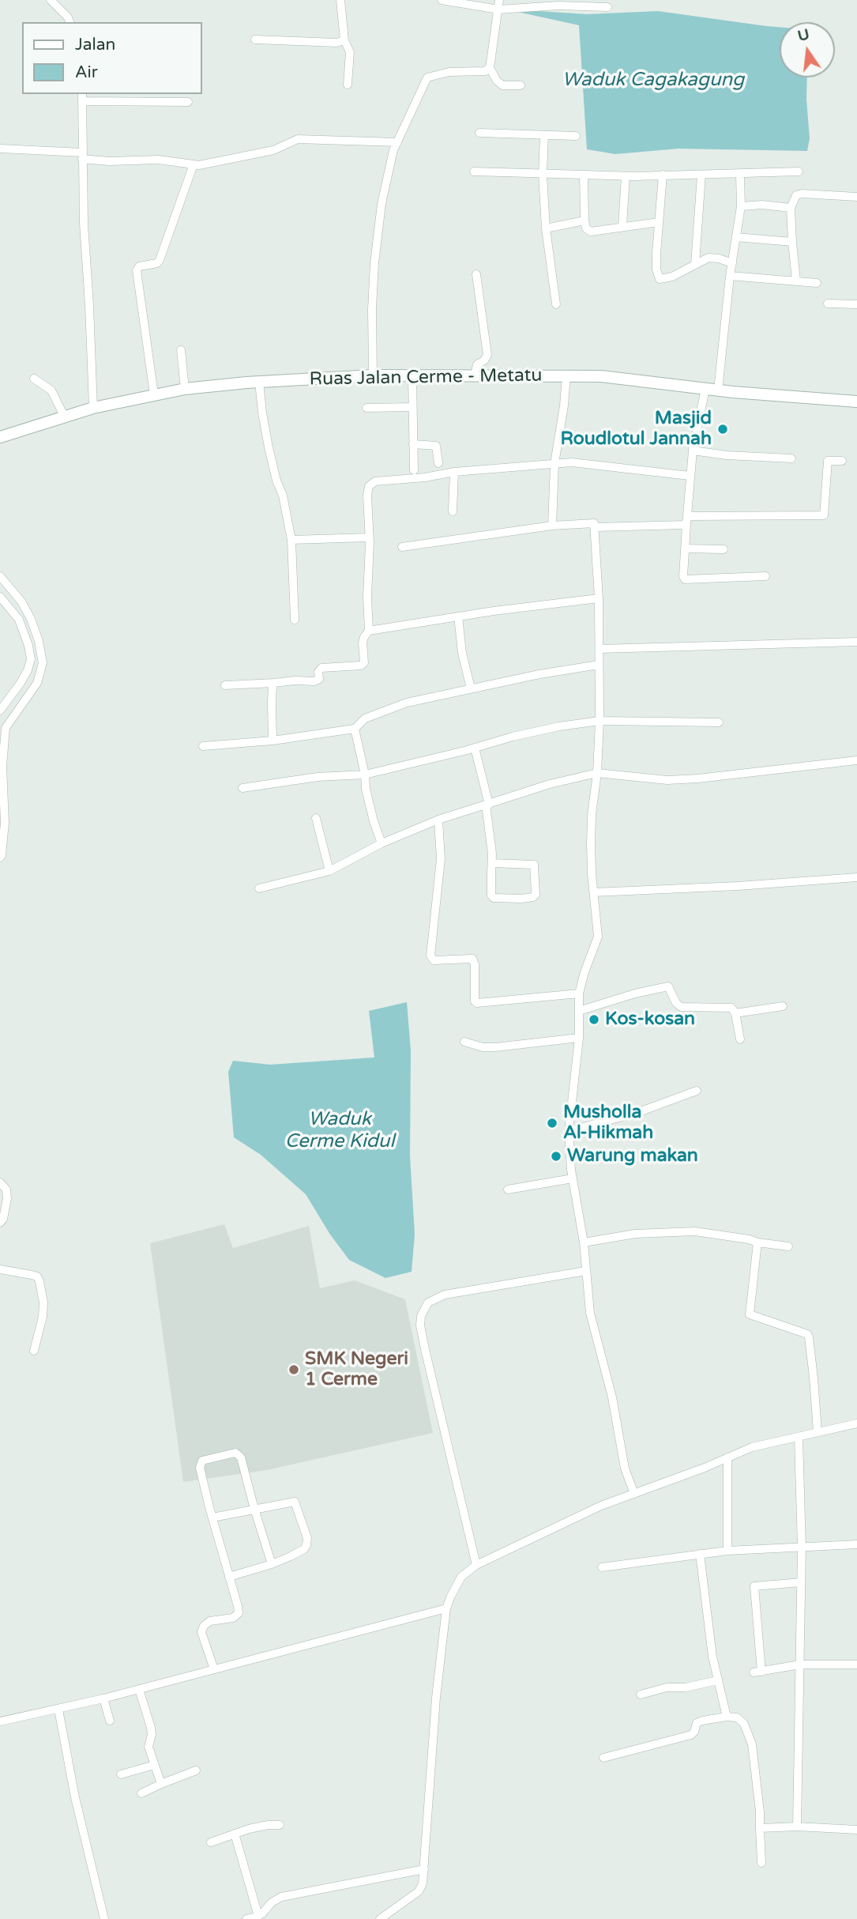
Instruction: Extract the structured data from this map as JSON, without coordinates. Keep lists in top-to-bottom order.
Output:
{
  "streets": {
    "main road": ["Ruas Jalan Cerme - Metatu"]
  },
  "water": ["Waduk Cagakagung", "Waduk Cerme Kidul"],
  "places": [
    "Masjid Roudlotul Jannah",
    "Kos-kosan",
    "Musholla Al-Hikmah",
    "Warung makan",
    "SMK Negeri 1 Cerme"
  ],
  "legend": ["Jalan", "Air"],
  "north": "top"
}
